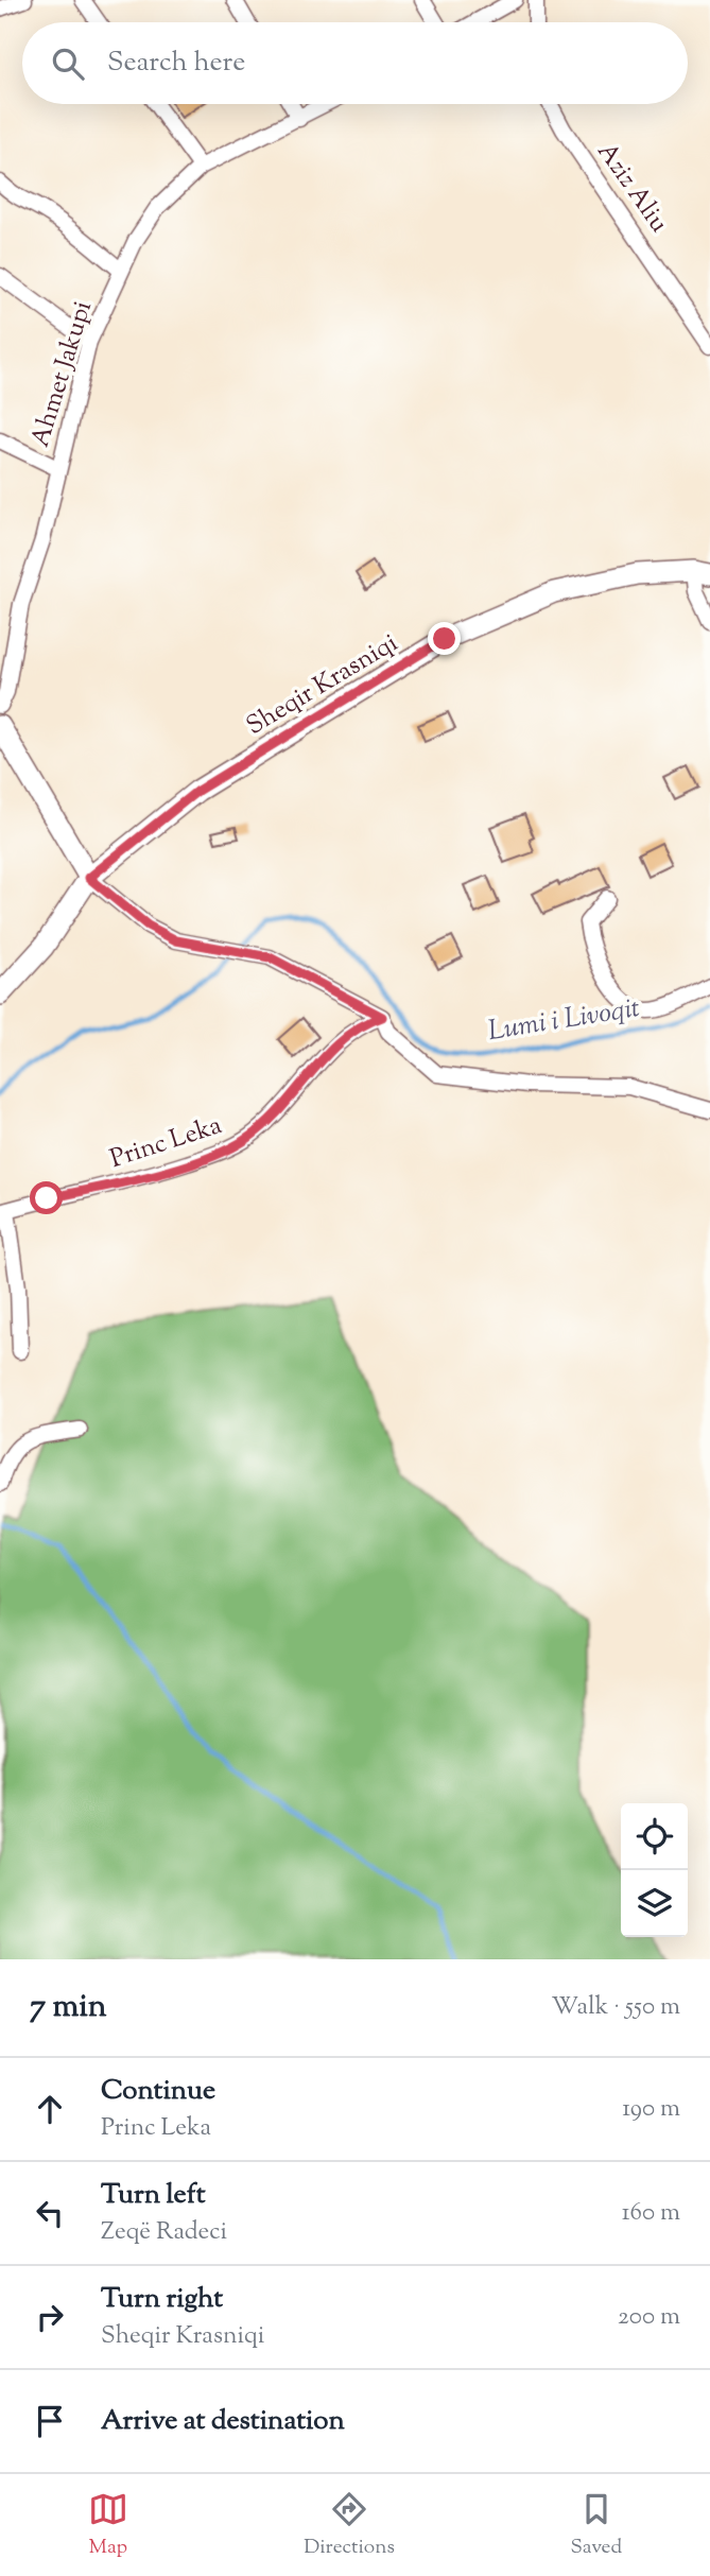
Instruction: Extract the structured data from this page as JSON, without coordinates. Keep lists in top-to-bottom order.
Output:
{
  "streets": {
    "street": [
      "Aziz Aliu",
      "Ahmet Jakupi",
      "Sheqir Krasniqi",
      "Princ Leka"
    ]
  },
  "water": ["Lumi i Livoqit"],
  "page": {
    "search": "Search here",
    "heading": ["7 min", "Walk · 550 m"],
    "list": [
      ["Continue", "Princ Leka", "190 m"],
      ["Turn left", "Zeqë Radeci", "160 m"],
      ["Turn right", "Sheqir Krasniqi", "200 m"],
      "Arrive at destination"
    ],
    "nav": ["Map", "Directions", "Saved"]
  }
}
